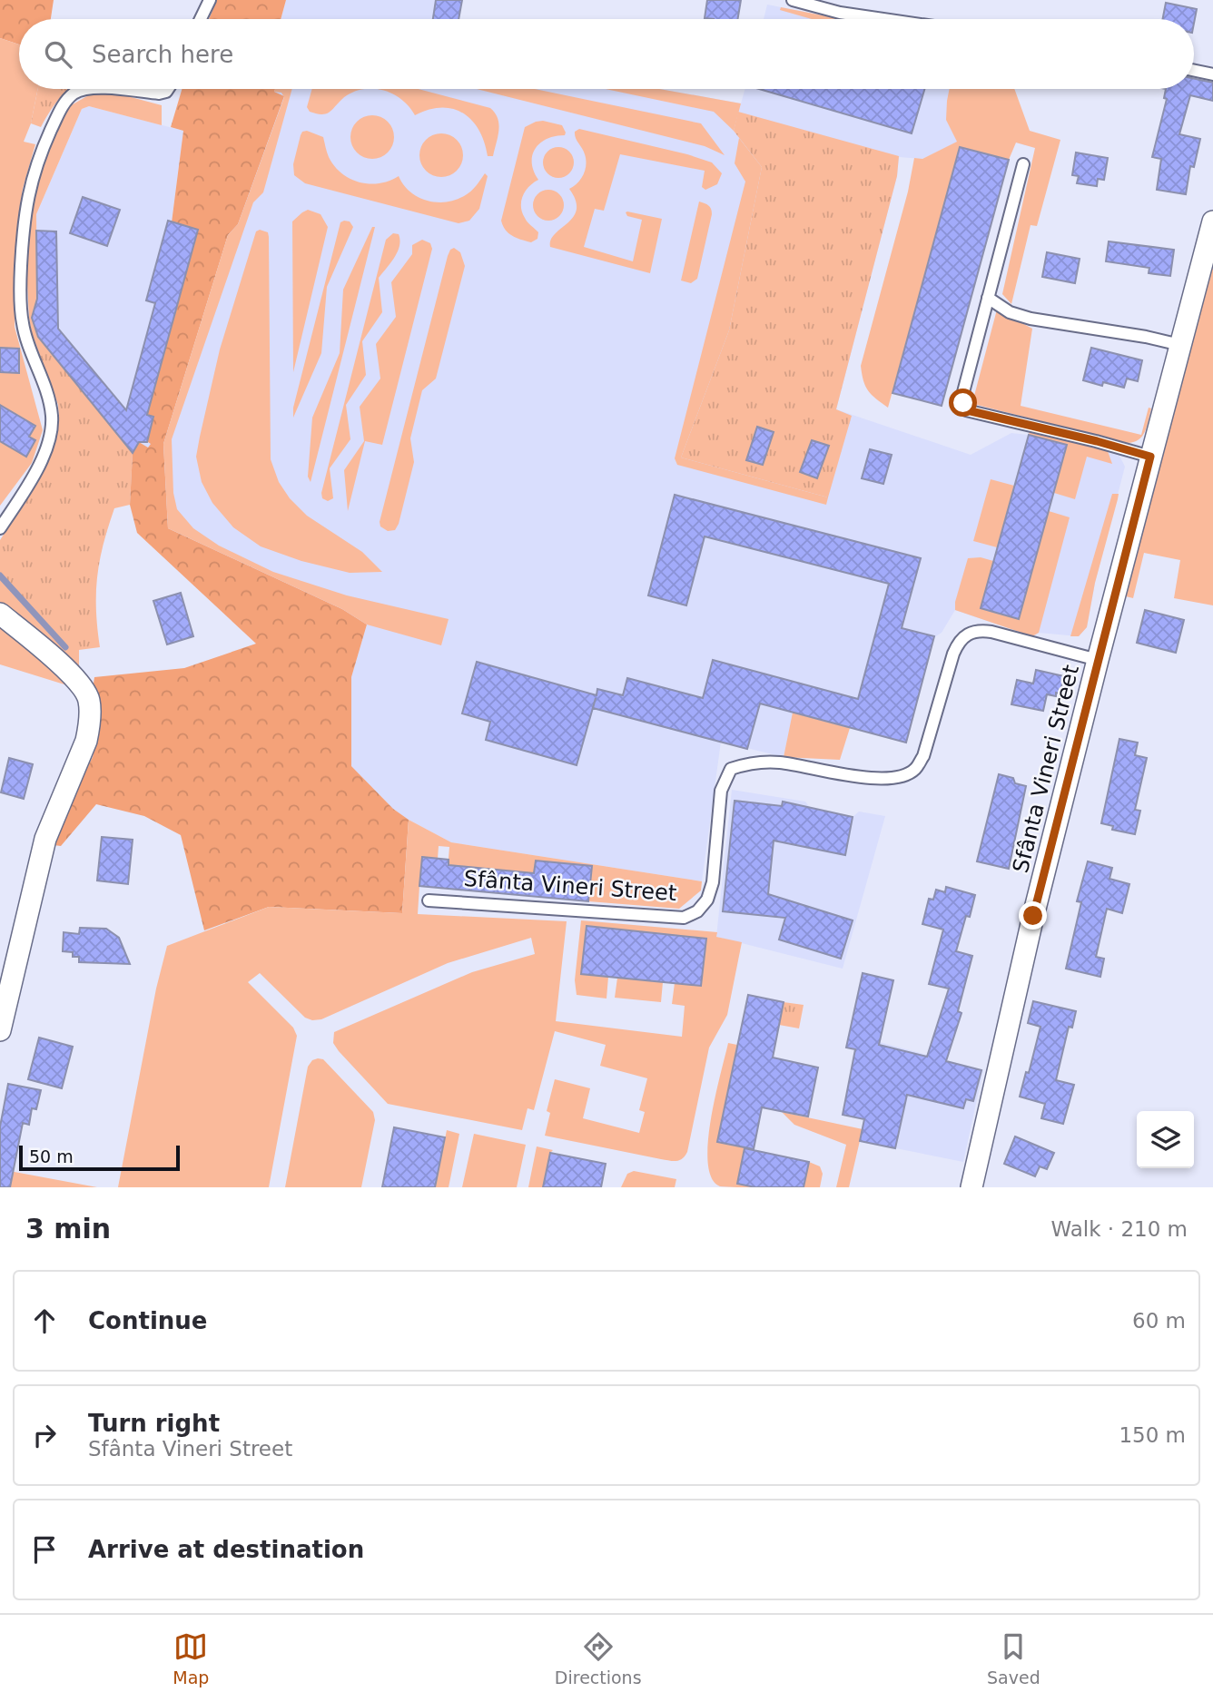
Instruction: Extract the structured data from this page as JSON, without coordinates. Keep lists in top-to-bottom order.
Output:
{
  "streets": {
    "street": ["Sfânta Vineri Street"]
  },
  "scale_bar": "50 m",
  "page": {
    "search": "Search here",
    "scale": "50 m",
    "heading": ["3 min", "Walk · 210 m"],
    "list": [
      ["Continue", "60 m"],
      ["Turn right", "Sfânta Vineri Street", "150 m"],
      "Arrive at destination"
    ],
    "nav": ["Map", "Directions", "Saved"]
  }
}
